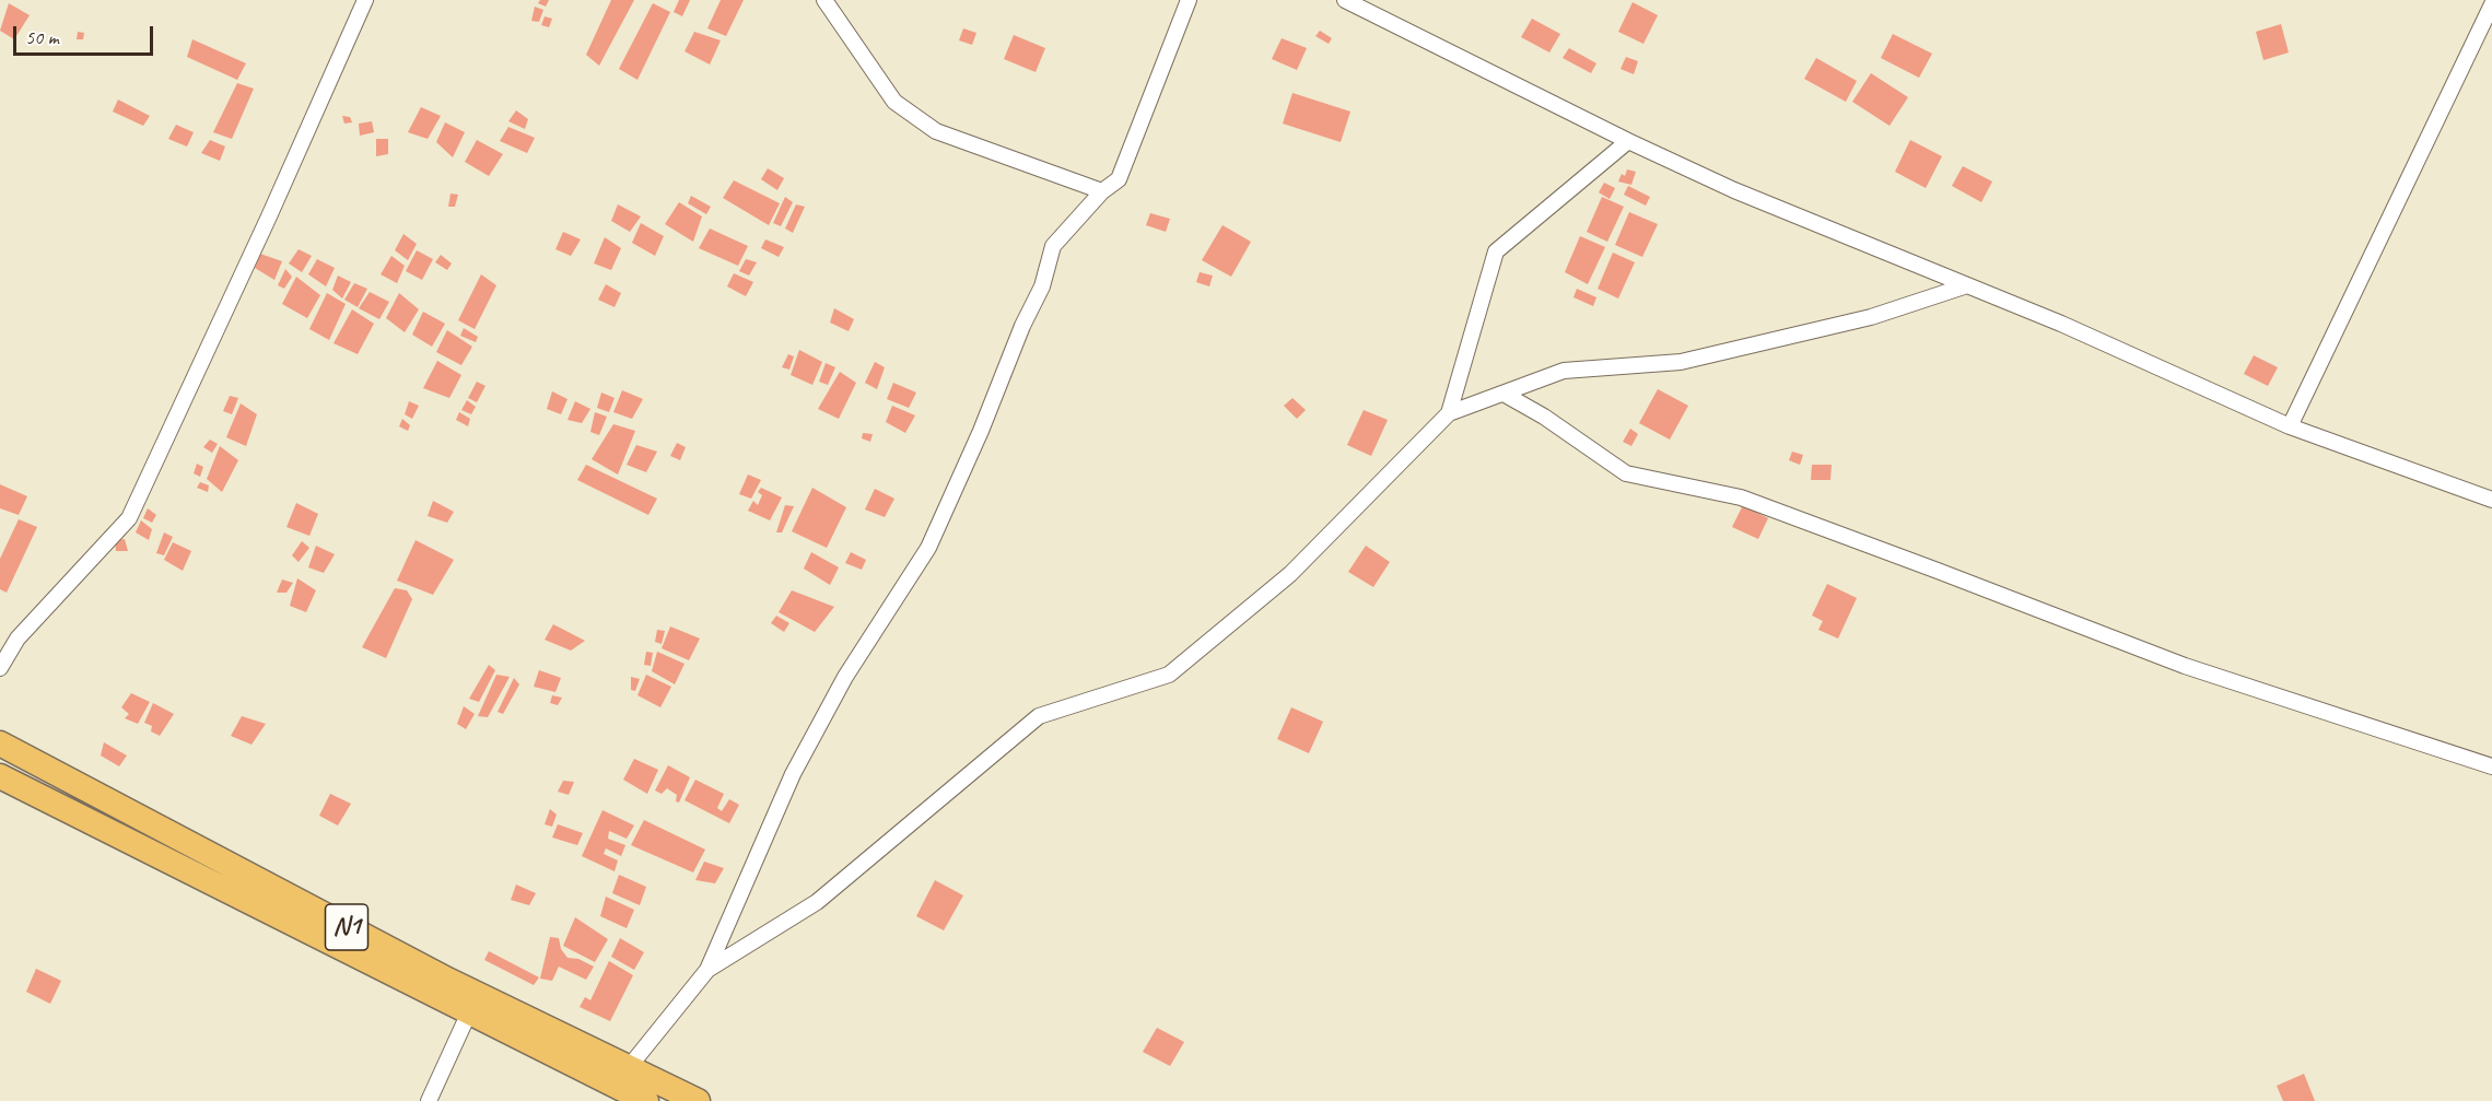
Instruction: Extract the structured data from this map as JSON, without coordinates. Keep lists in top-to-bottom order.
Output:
{
  "streets": {
    "main road": ["N1"]
  },
  "scale_bar": "50 m"
}
